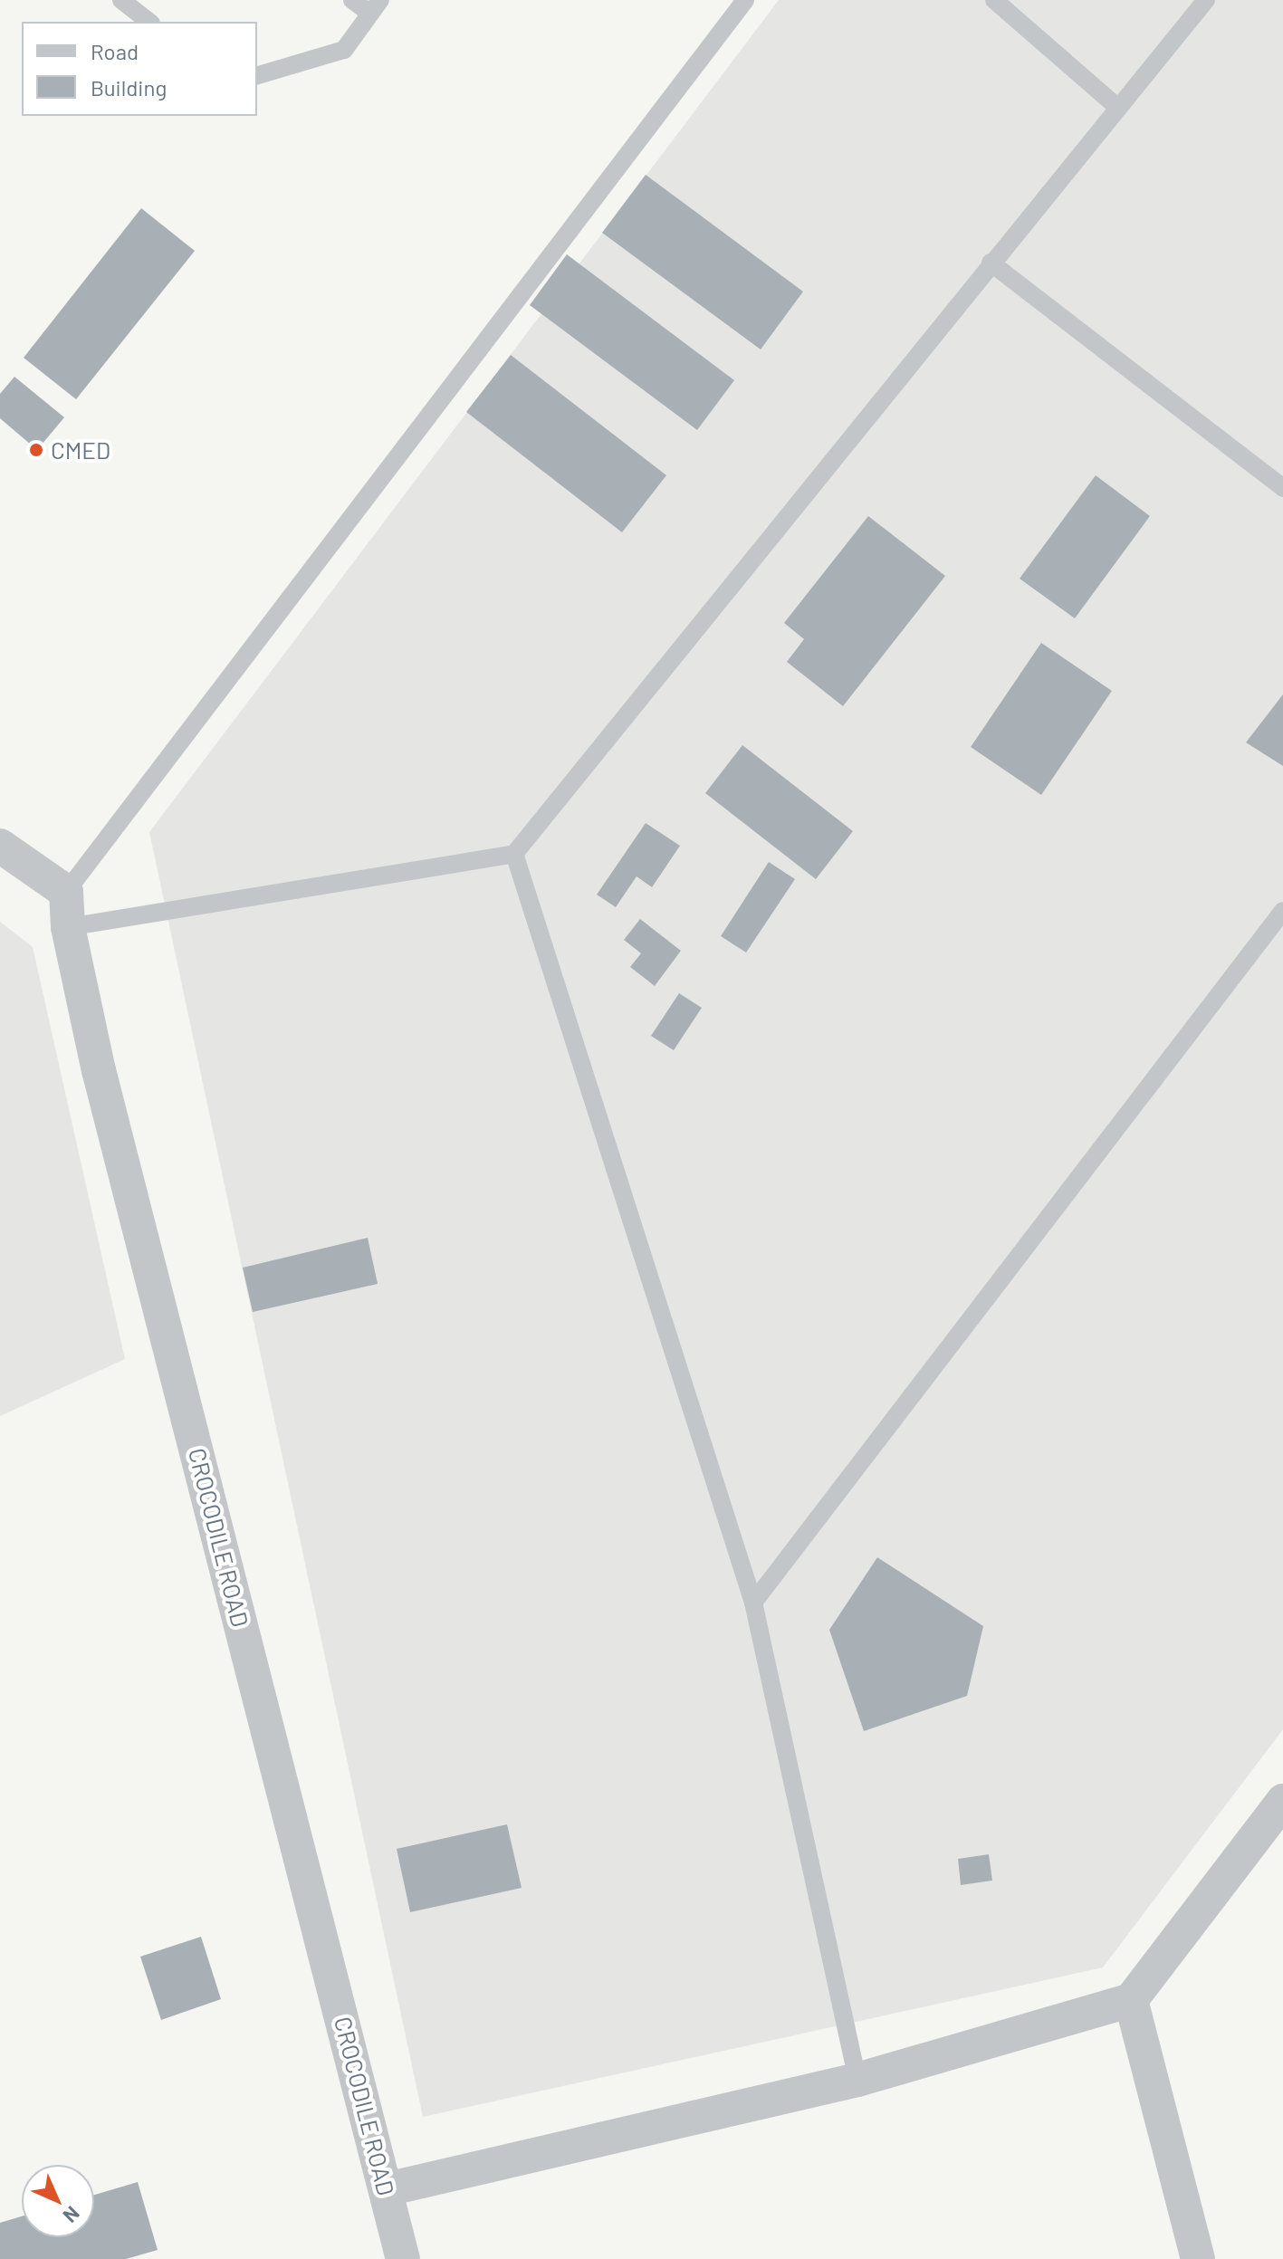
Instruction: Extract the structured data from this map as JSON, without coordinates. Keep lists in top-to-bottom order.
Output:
{
  "streets": {
    "street": ["CROCODILE ROAD"]
  },
  "places": ["CMED"],
  "legend": ["Road", "Building"],
  "north": "bottom right"
}
